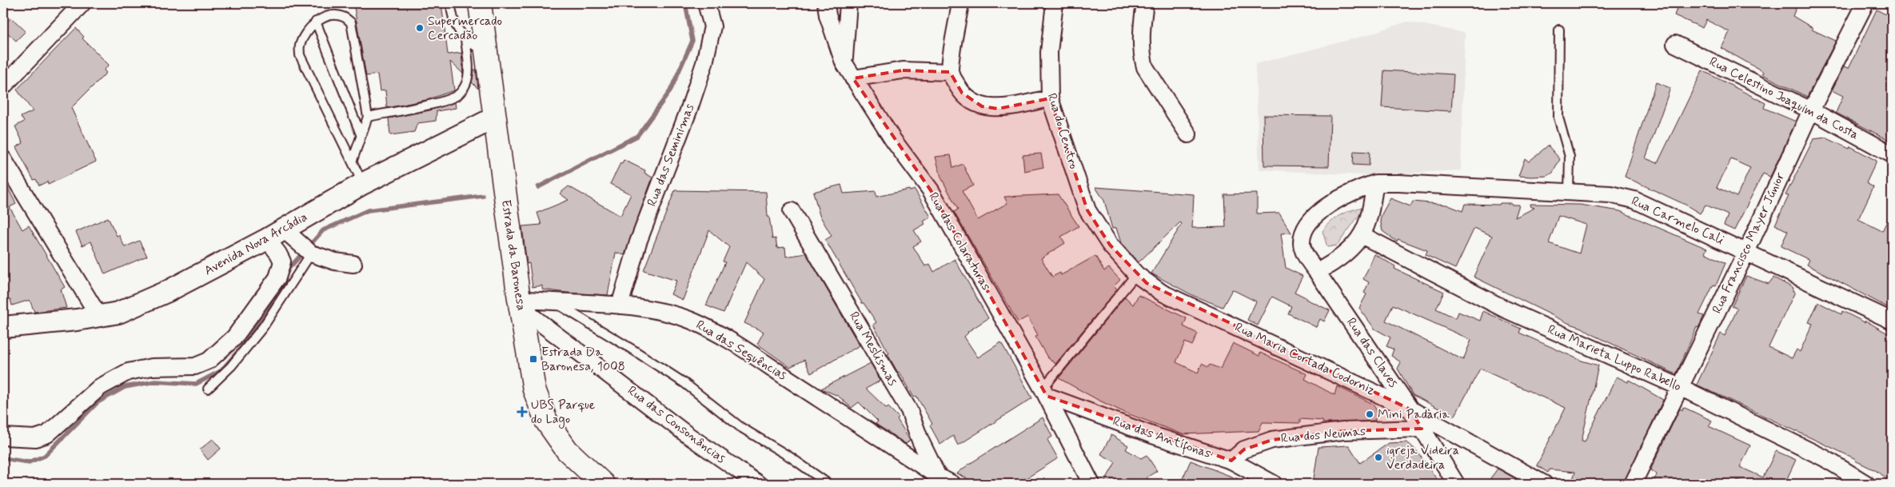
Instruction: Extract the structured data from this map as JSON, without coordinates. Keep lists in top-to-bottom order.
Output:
{
  "streets": {
    "main road": ["Estrada da Baronesa"],
    "street": [
      "Rua Celestino Joaquim da Costa",
      "Rua do Centro",
      "Rua das Seminimas",
      "Rua Carmelo Cali",
      "Rua das Colaraturas",
      "Rua Francisco Mayer Júnior",
      "Avenida Nova Arcádia",
      "Rua Meslismas",
      "Rua das Sequências",
      "Rua das Claves",
      "Rua Marieta Luppo Rabello",
      "Rua Maria Cortada Codorniz",
      "Rua das Consonâncias",
      "Rua dos Neumas",
      "Rua das Antífonas"
    ]
  },
  "crossings": [
    ["Rua Celestino Joaquim da Costa", "Rua Francisco Mayer Júnior"],
    ["Rua do Centro", "Rua Maria Cortada Codorniz"],
    ["Rua das Seminimas", "Rua das Sequências"],
    ["Rua Carmelo Cali", "Rua Francisco Mayer Júnior"],
    ["Rua Carmelo Cali", "Rua das Claves"],
    ["Rua das Colaraturas", "Rua das Antífonas"],
    ["Rua Francisco Mayer Júnior", "Rua Marieta Luppo Rabello"],
    ["Avenida Nova Arcádia", "Estrada da Baronesa"],
    ["Estrada da Baronesa", "Rua das Sequências"],
    ["Estrada da Baronesa", "Rua das Consonâncias"],
    ["Rua Meslismas", "Rua das Sequências"],
    ["Rua das Sequências", "Rua das Consonâncias"],
    ["Rua das Claves", "Rua Maria Cortada Codorniz"],
    ["Rua das Claves", "Rua dos Neumas"],
    ["Rua dos Neumas", "Rua das Antífonas"]
  ],
  "places": {
    "other": ["Supermercado Cercadão", "Mini Padaria", "igreja Videira Verdadeira"],
    "transit": ["Estrada Da Baronesa, 1008"],
    "health": ["UBS Parque do Lago"]
  }
}
